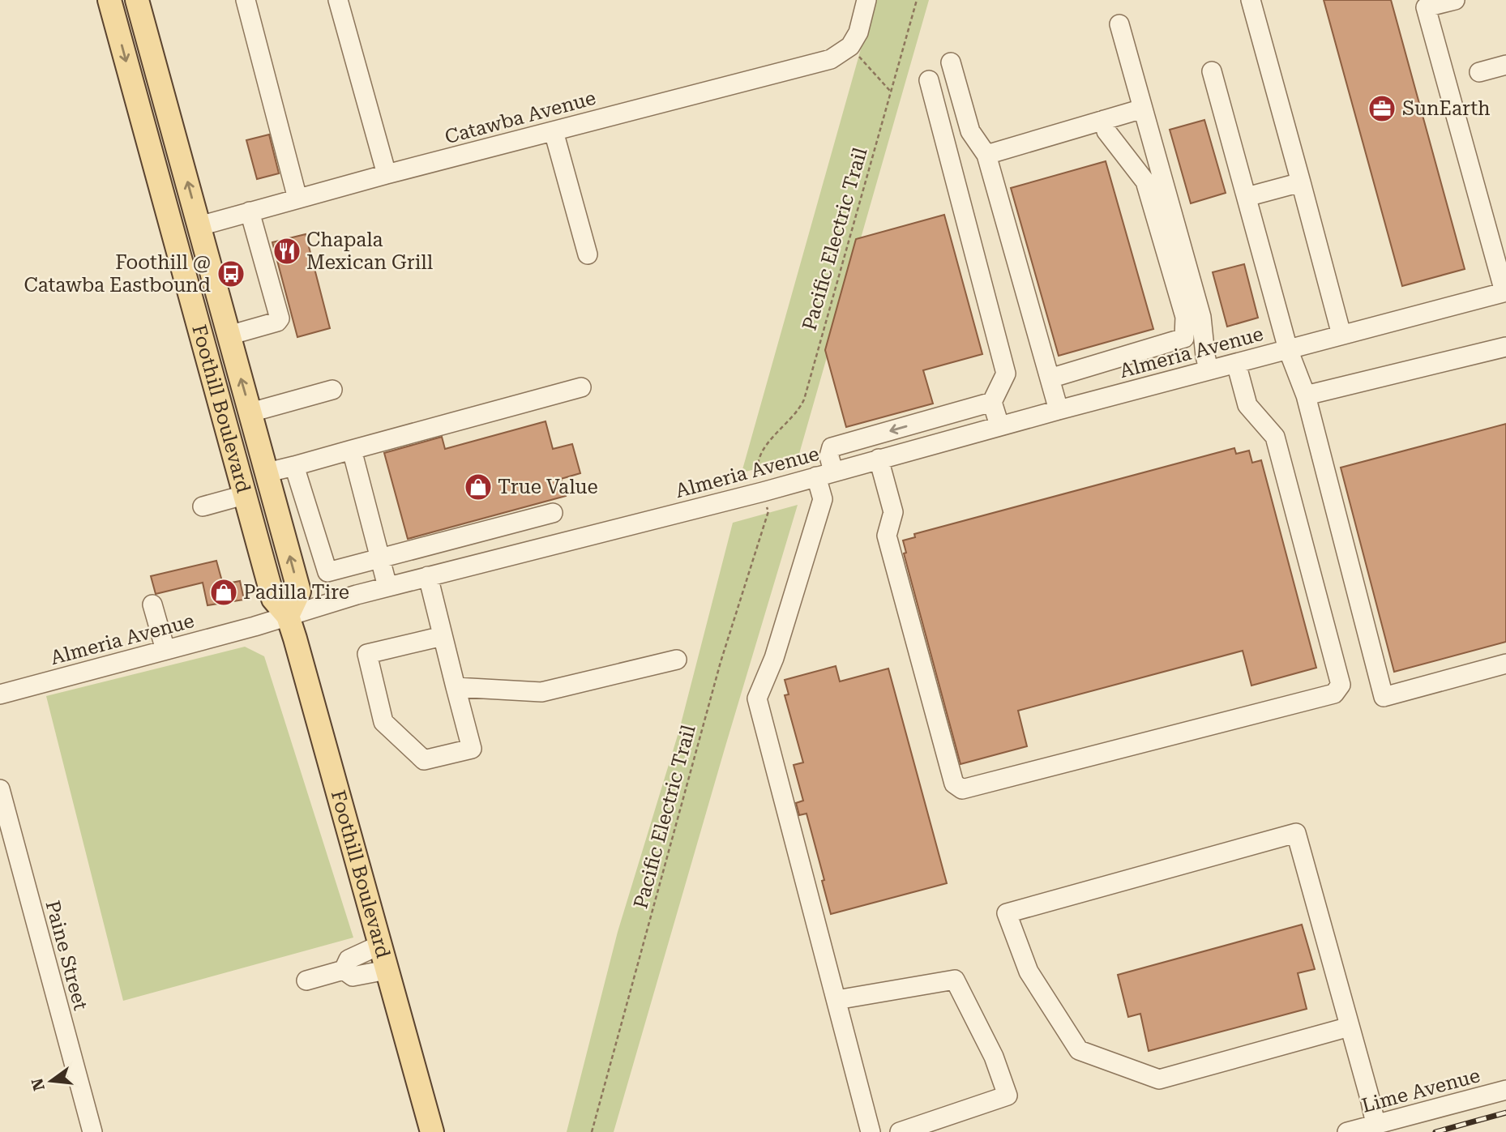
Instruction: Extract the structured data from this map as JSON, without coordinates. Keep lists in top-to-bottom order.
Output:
{
  "streets": {
    "main road": ["Foothill Boulevard"],
    "street": [
      "Catawba Avenue",
      "Almeria Avenue",
      "Paine Street",
      "Lime Avenue"
    ],
    "path": ["Pacific Electric Trail"]
  },
  "crossings": [
    ["Catawba Avenue", "Foothill Boulevard"],
    ["Almeria Avenue", "Foothill Boulevard"]
  ],
  "places": {
    "office": ["SunEarth"],
    "restaurant": ["Chapala Mexican Grill"],
    "bus stop": ["Foothill @ Catawba Eastbound"],
    "shop": ["True Value", "Padilla Tire"]
  },
  "north": "left"
}
